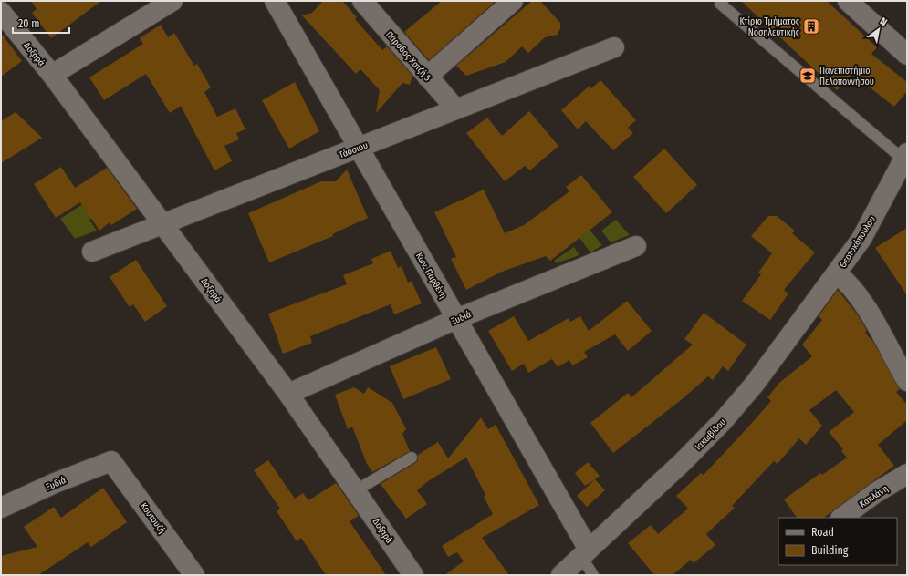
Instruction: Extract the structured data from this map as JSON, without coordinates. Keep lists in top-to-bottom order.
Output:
{
  "streets": {
    "street": [
      "Δοξαρά",
      "Πάροδος Χατζή 5",
      "Τάσσιου",
      "Θεοτοκόπουλου",
      "Κων. Παρθένη",
      "Ξυδιά",
      "Ιακωβίδου",
      "Καπλάνη",
      "Κουτουζή"
    ]
  },
  "crossings": [
    ["Δοξαρά", "Τάσσιου"],
    ["Δοξαρά", "Ξυδιά"],
    ["Πάροδος Χατζή 5", "Τάσσιου"],
    ["Τάσσιου", "Κων. Παρθένη"],
    ["Θεοτοκόπουλου", "Ιακωβίδου"],
    ["Κων. Παρθένη", "Ξυδιά"],
    ["Κων. Παρθένη", "Ιακωβίδου"],
    ["Ξυδιά", "Κουτουζή"]
  ],
  "places": {
    "building": ["Κτίριο Τμήματος Νοσηλευτικής"],
    "school or university": ["Πανεπιστήμιο Πελοποννήσου"]
  },
  "legend": ["Road", "Building"],
  "scale_bar": "20 m",
  "north": "top right"
}
